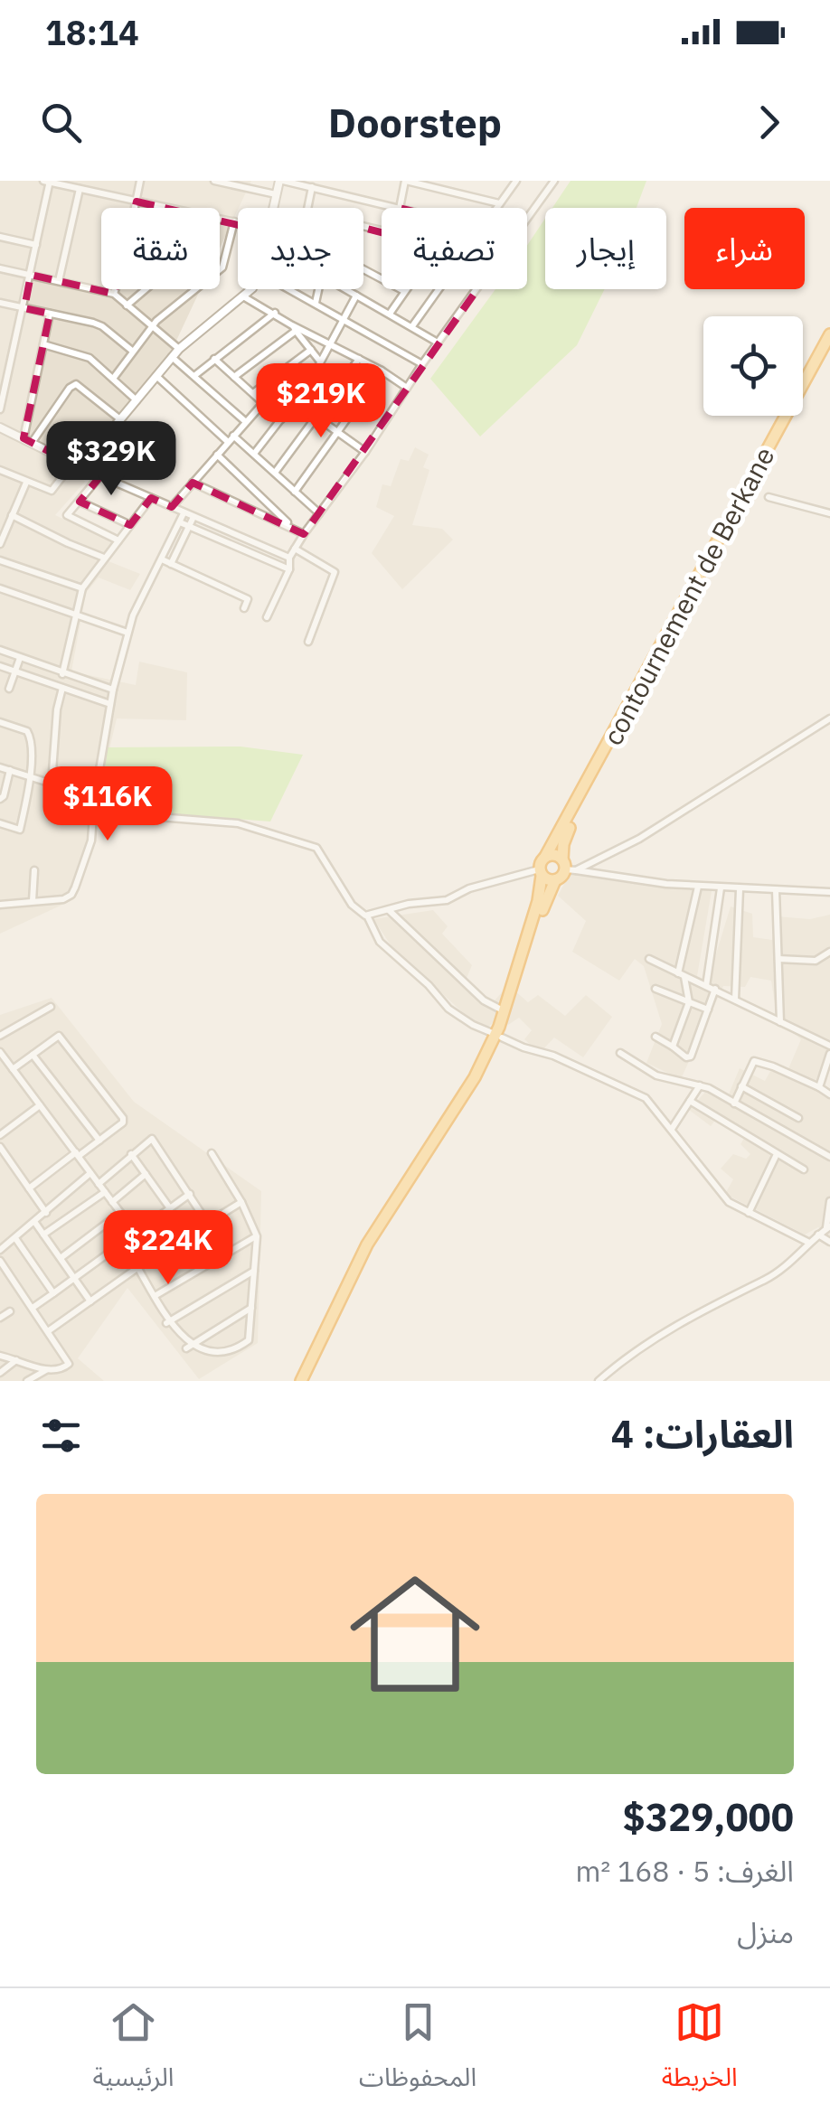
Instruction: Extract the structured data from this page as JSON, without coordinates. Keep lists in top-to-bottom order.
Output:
{
  "streets": {
    "highway": ["contournement de Berkane"]
  },
  "page": {
    "status": "18:14",
    "header": "Doorstep",
    "chip": [
      "شراء",
      "إيجار",
      "تصفية",
      "جديد",
      "شقة"
    ],
    "price": [
      "$219K",
      "$329K",
      "$116K",
      "$224K"
    ],
    "heading": "العقارات: 4",
    "list": [
      {
        "name": "$329,000",
        "note": "الغرف: 5 · 168 m² · منزل"
      }
    ],
    "tabs": ["الخريطة", "المحفوظات", "الرئيسية"]
  }
}
